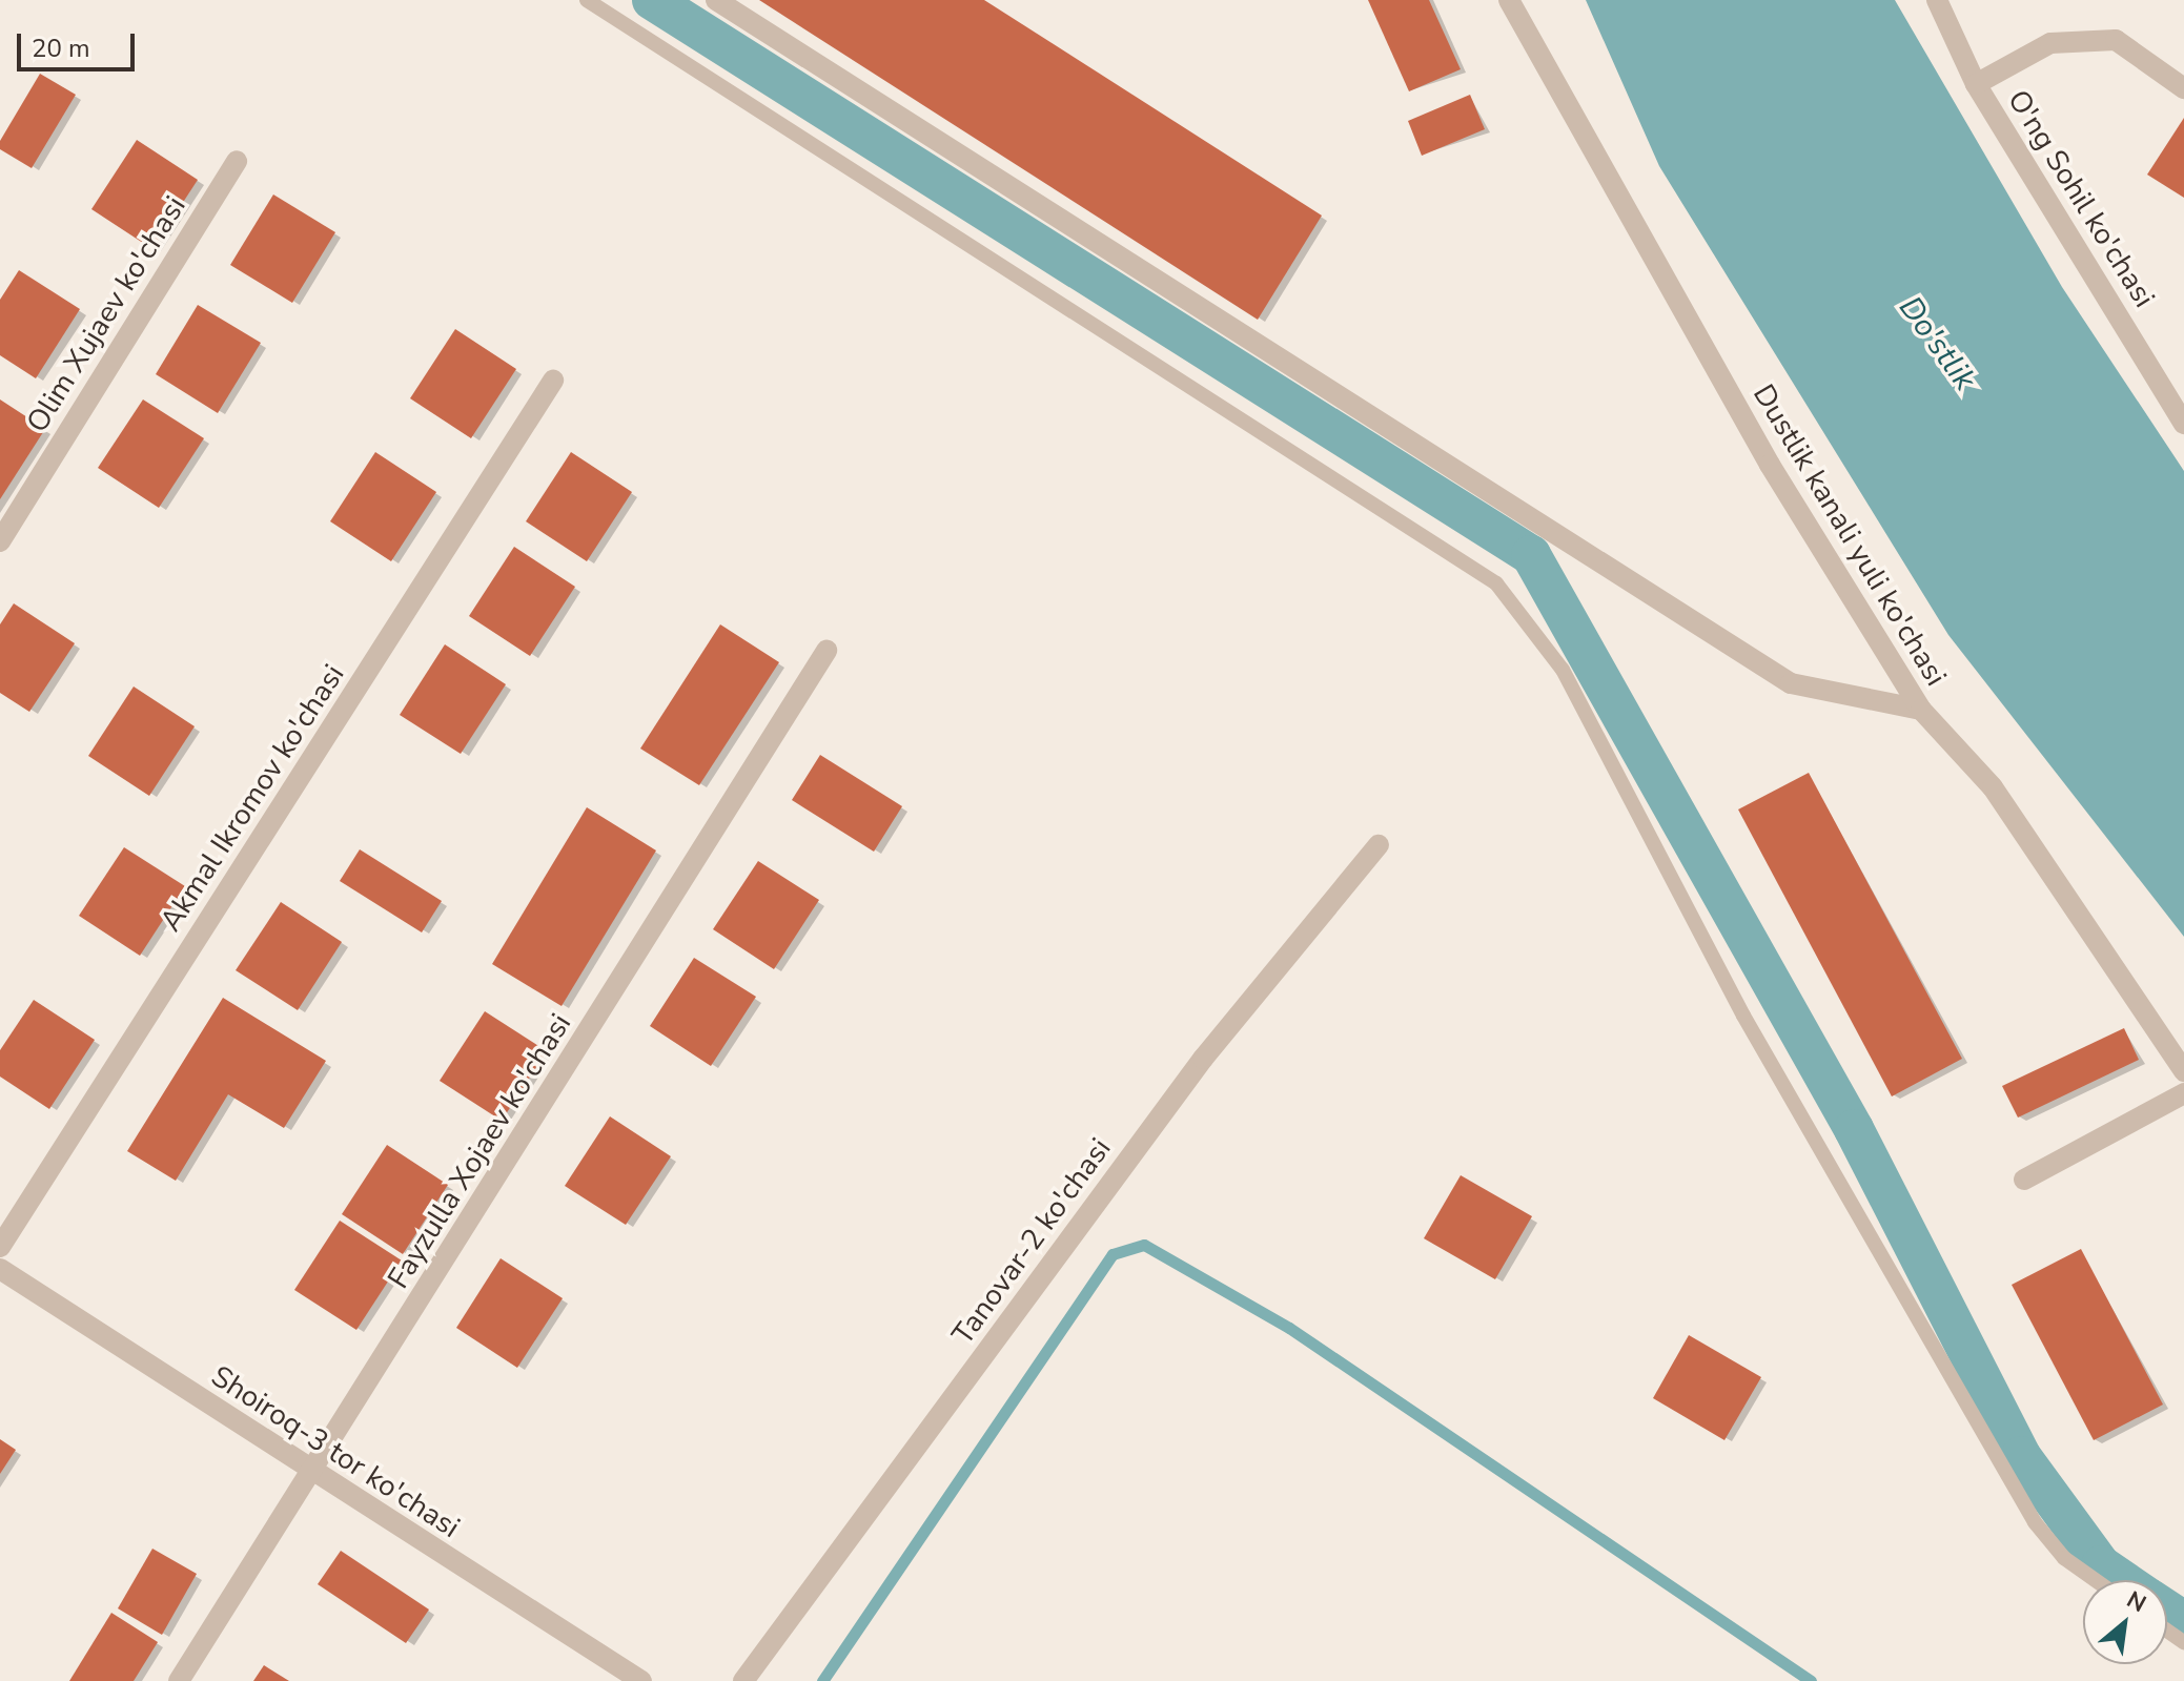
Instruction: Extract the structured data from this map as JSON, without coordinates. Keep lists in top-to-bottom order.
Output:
{
  "streets": {
    "street": [
      "O'ng Sohil ko'chasi",
      "Olim Xujaev ko'chasi",
      "Dustlik kanali yuli ko'chasi",
      "Akmal Ikromov ko'chasi",
      "Fayzulla Xojaev ko'chasi",
      "Tanovar-2 ko'chasi",
      "Shoiroq-3 tor ko'chasi"
    ]
  },
  "crossings": [
    ["Fayzulla Xojaev ko'chasi", "Shoiroq-3 tor ko'chasi"]
  ],
  "water": ["Do'stlik"],
  "scale_bar": "20 m",
  "north": "top right"
}
